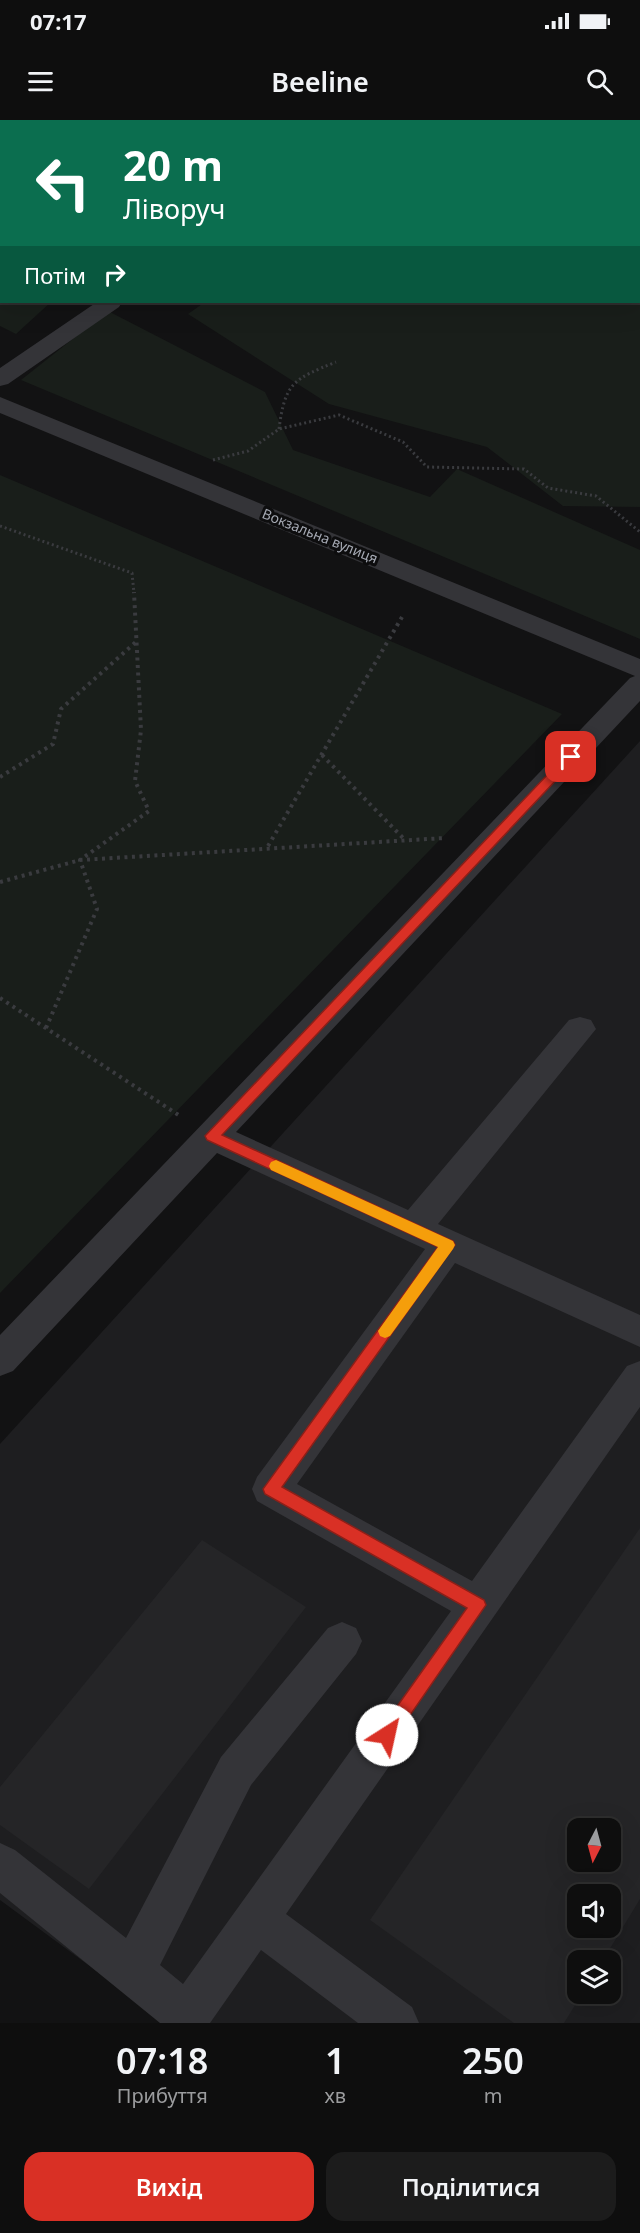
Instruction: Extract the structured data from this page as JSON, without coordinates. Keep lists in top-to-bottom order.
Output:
{
  "streets": {
    "street": ["Вокзальна вулиця"]
  },
  "north": "bottom",
  "page": {
    "status": "07:17",
    "header": "Beeline",
    "turn": ["20 m", "Ліворуч"],
    "then": "Потім",
    "eta": [
      "07:18",
      "Прибуття",
      "1",
      "хв",
      "250",
      "m"
    ],
    "buttons": ["Вихід", "Поділитися"]
  }
}
